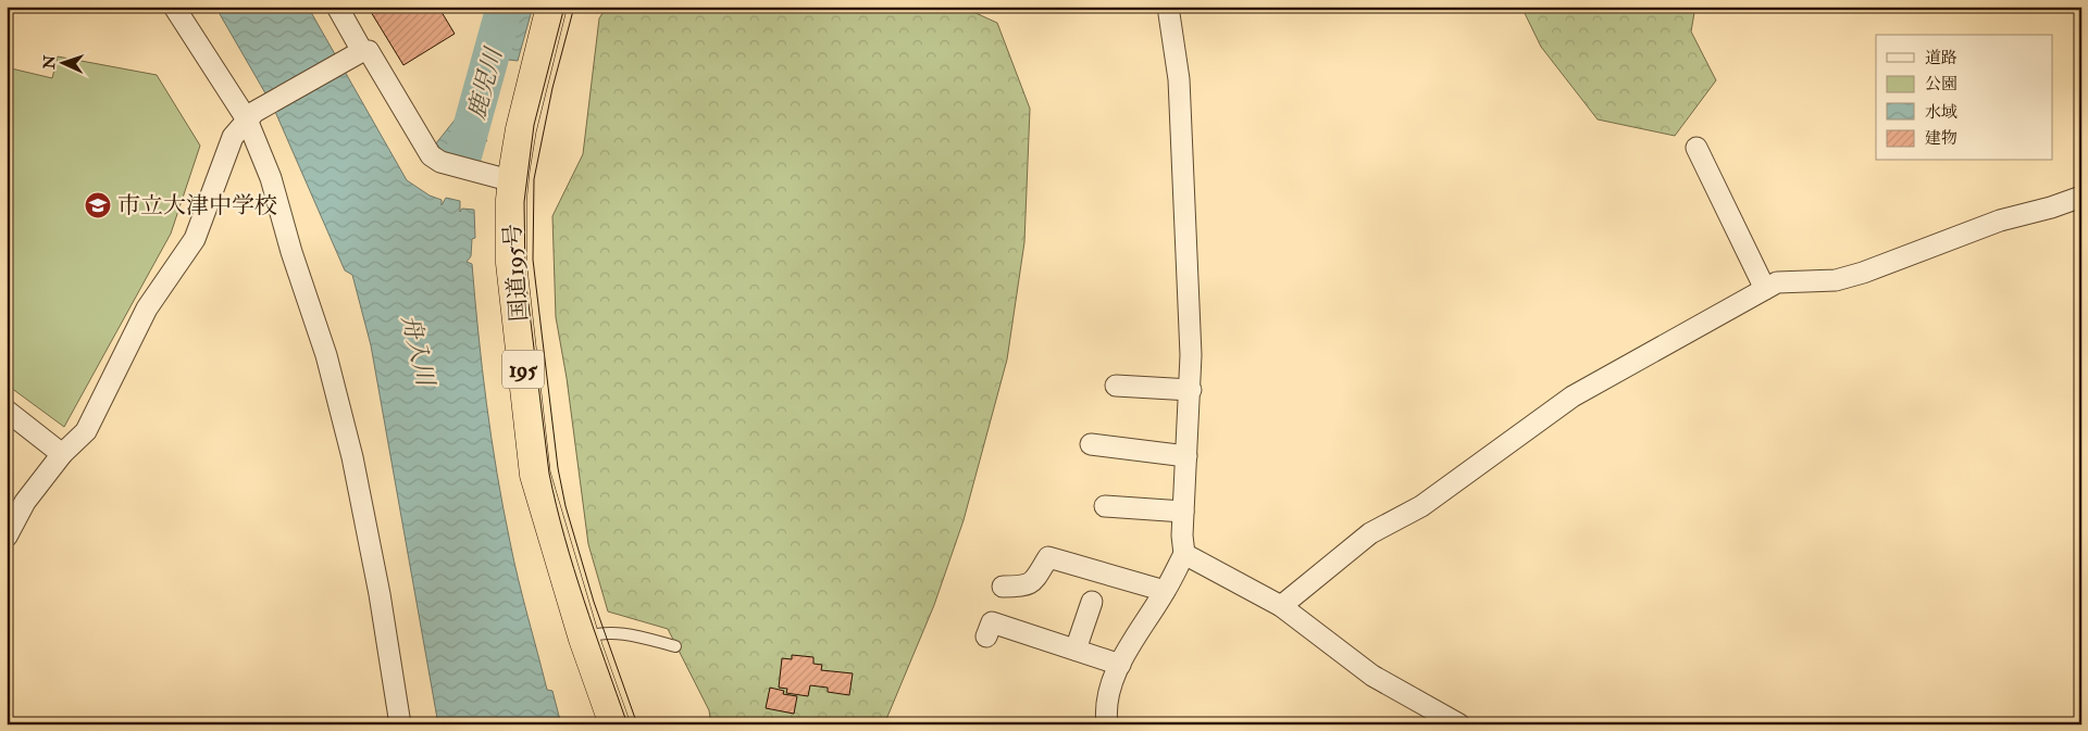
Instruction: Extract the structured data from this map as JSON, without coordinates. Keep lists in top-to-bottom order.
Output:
{
  "streets": {
    "highway": ["国道195号", "195"]
  },
  "water": ["鹿児川", "舟入川"],
  "places": {
    "school or university": ["市立大津中学校"]
  },
  "legend": [
    "道路",
    "公園",
    "水域",
    "建物"
  ],
  "north": "left"
}
